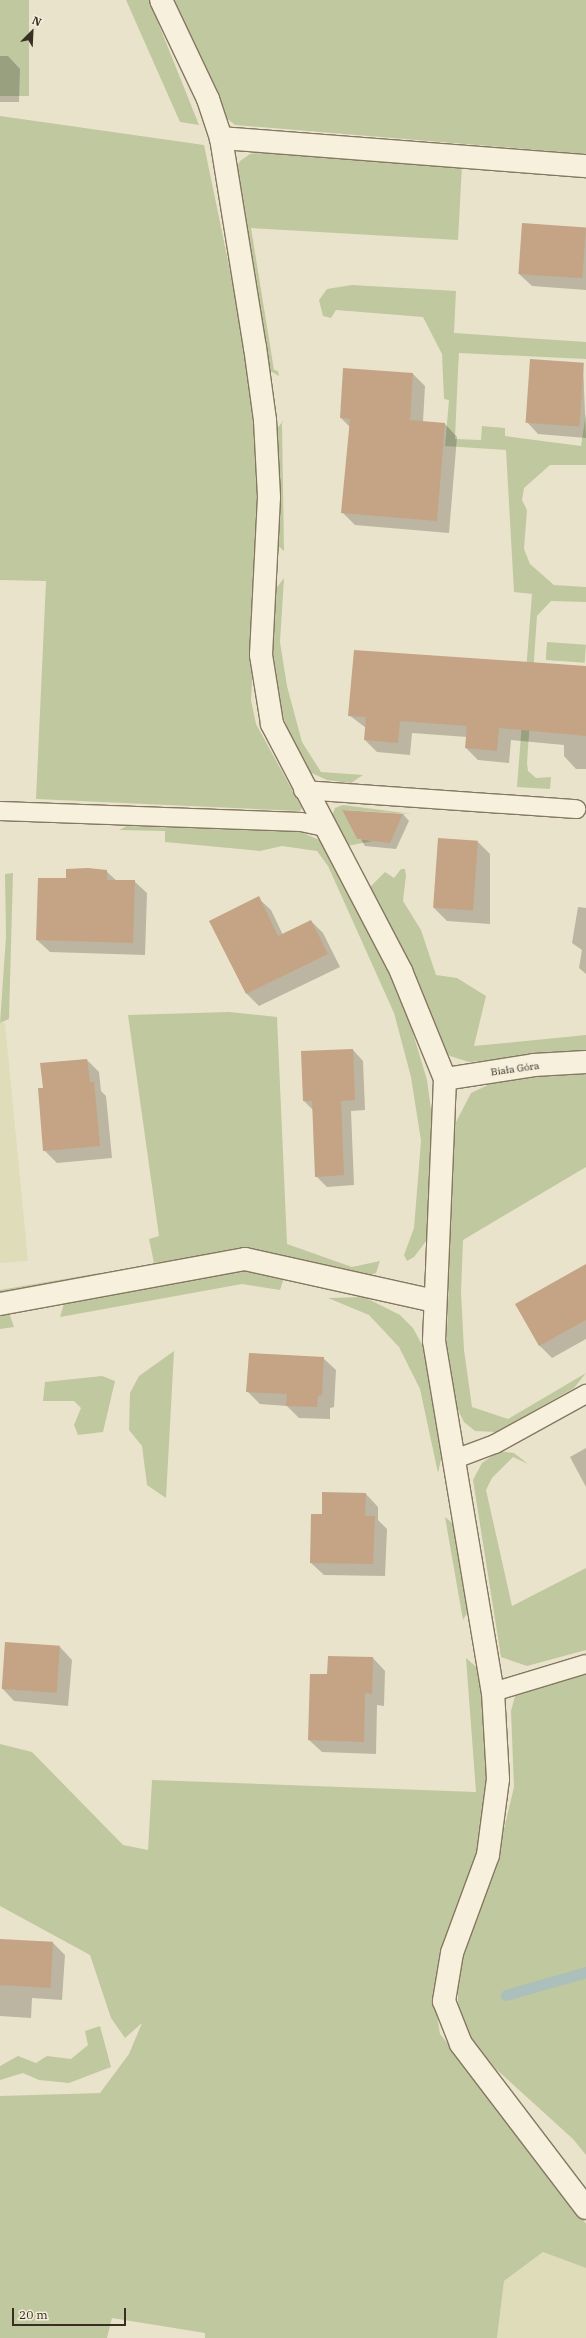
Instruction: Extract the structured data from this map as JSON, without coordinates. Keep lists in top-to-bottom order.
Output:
{
  "streets": {
    "street": ["Biała Góra"]
  },
  "scale_bar": "20 m",
  "north": "top right"
}
